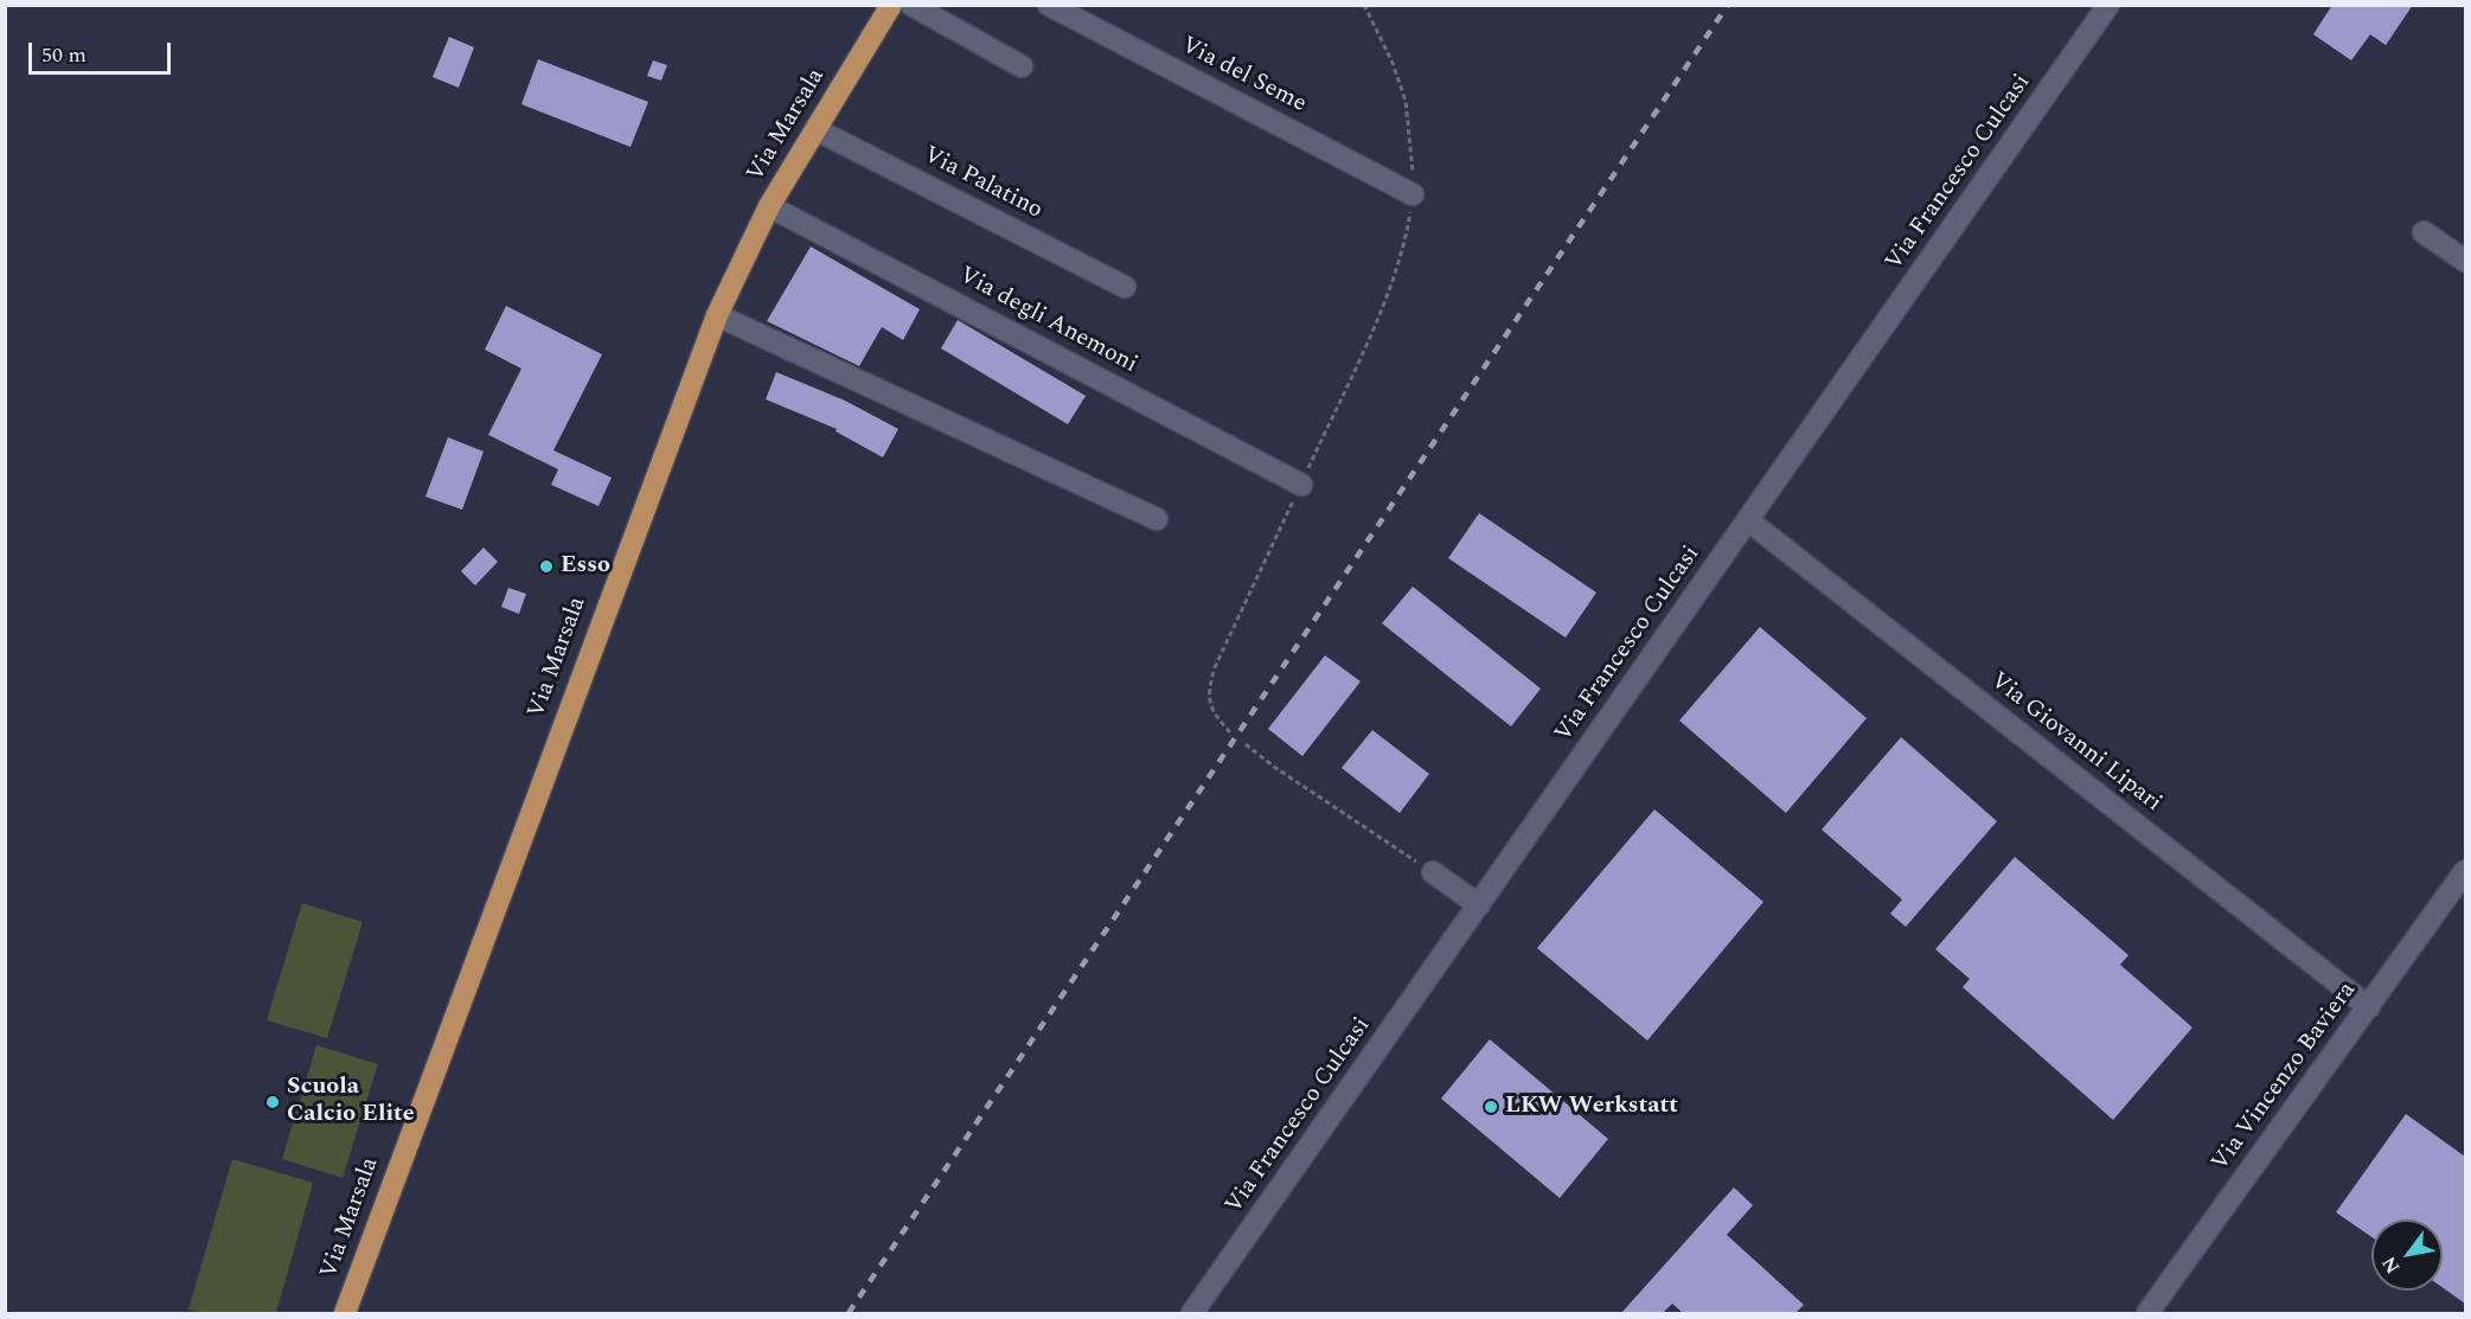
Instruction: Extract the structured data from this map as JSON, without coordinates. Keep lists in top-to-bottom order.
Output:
{
  "streets": {
    "main road": ["Via Marsala"],
    "street": [
      "Via del Seme",
      "Via Francesco Culcasi",
      "Via Palatino",
      "Via degli Anemoni",
      "Via Giovanni Lipari",
      "Via Vincenzo Baviera"
    ]
  },
  "crossings": [
    ["Via Marsala", "Via Palatino"],
    ["Via Marsala", "Via degli Anemoni"],
    ["Via Francesco Culcasi", "Via Giovanni Lipari"],
    ["Via Giovanni Lipari", "Via Vincenzo Baviera"]
  ],
  "places": ["Esso", "Scuola Calcio Elite", "LKW Werkstatt"],
  "scale_bar": "50 m",
  "north": "bottom left"
}
